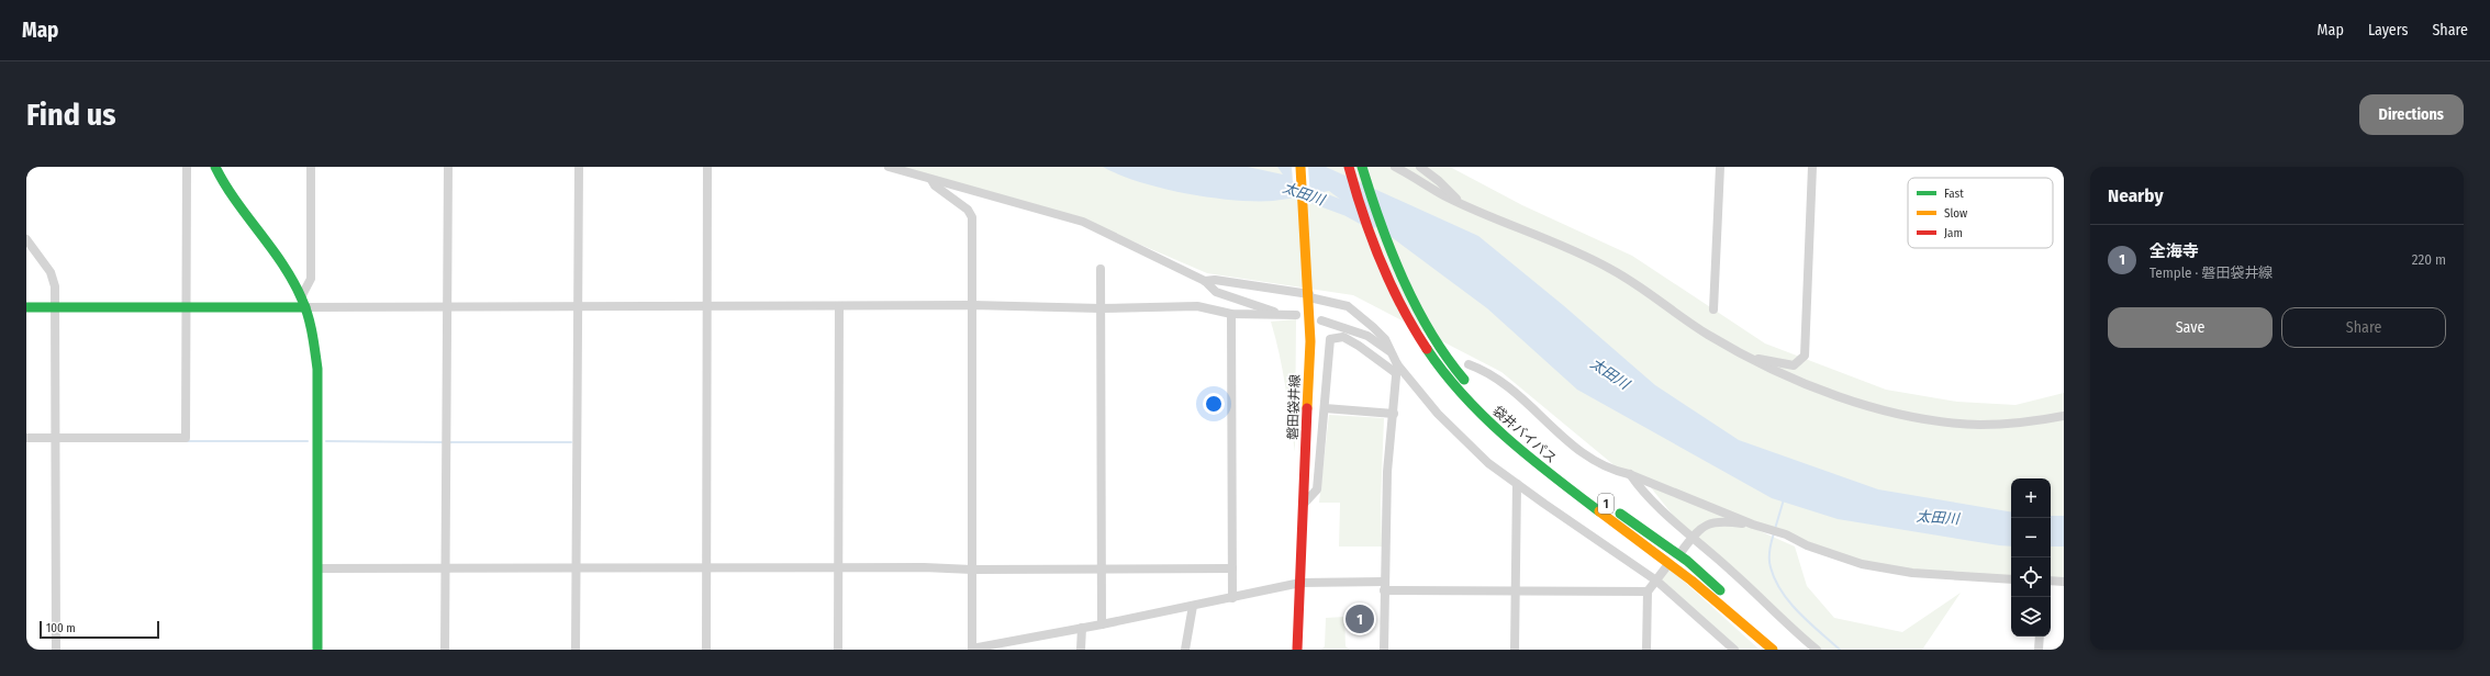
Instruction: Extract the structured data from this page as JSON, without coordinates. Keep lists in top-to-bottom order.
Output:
{
  "streets": {
    "main road": ["磐田袋井線", "袋井バイパス", "1"]
  },
  "water": ["太田川"],
  "legend": ["Fast", "Slow", "Jam"],
  "scale_bar": "100 m",
  "page": {
    "header": "Map",
    "nav": ["Map", "Layers", "Share"],
    "buttons": [
      "Directions",
      ["Save", "Share"]
    ],
    "title": "Find us",
    "heading": "Nearby",
    "list": [
      {
        "mark": "1",
        "name": "全海寺",
        "note": "Temple · 磐田袋井線",
        "value": "220 m"
      }
    ],
    "map_buttons": ["+", "−"],
    "pins": "1",
    "scale": "100 m"
  }
}
